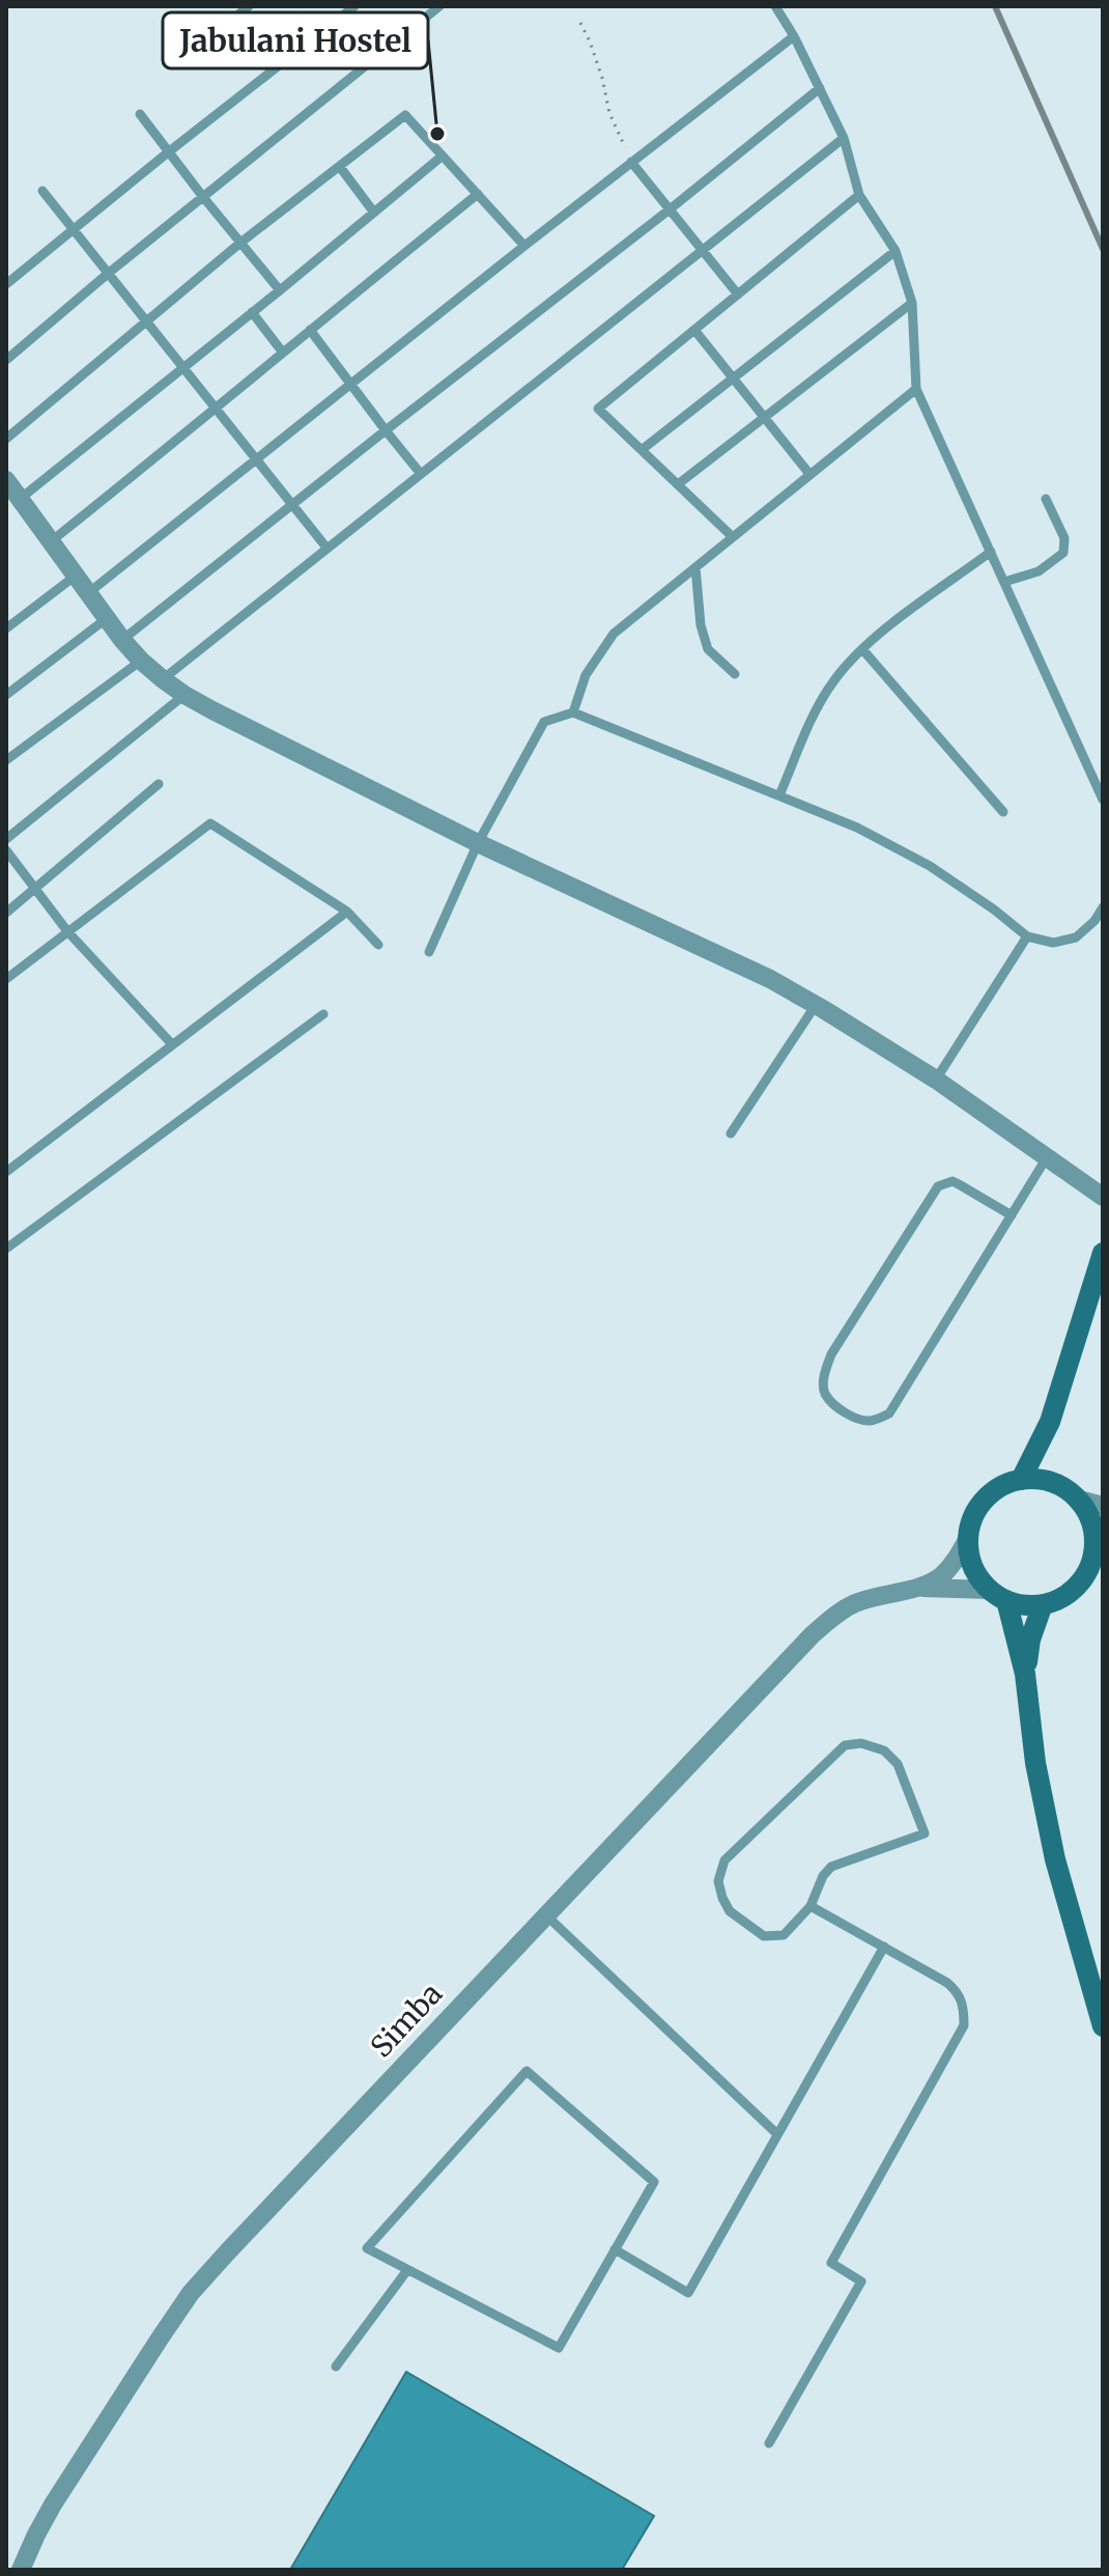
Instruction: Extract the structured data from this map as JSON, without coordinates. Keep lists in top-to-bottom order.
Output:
{
  "streets": {
    "street": ["Simba"]
  },
  "places": ["Jabulani Hostel"]
}
